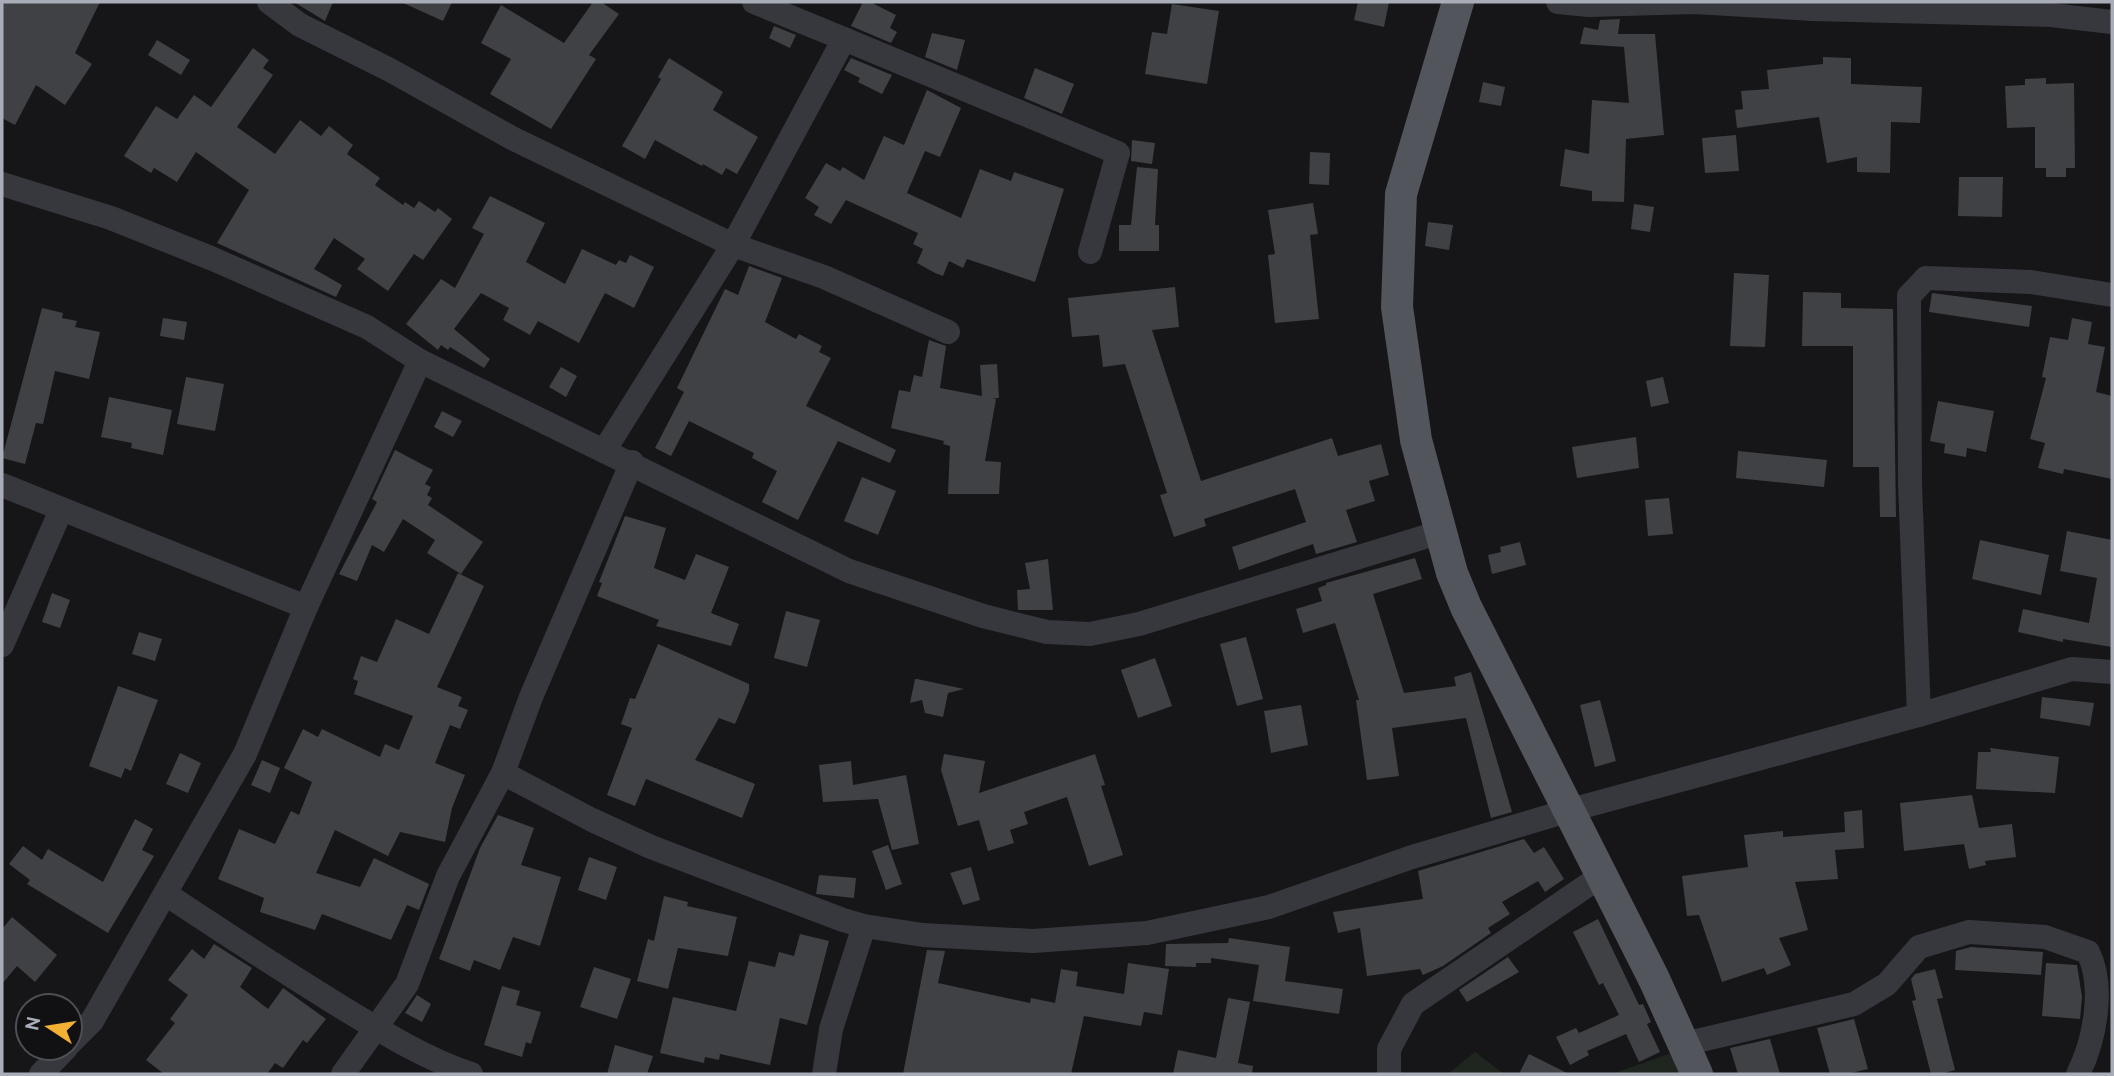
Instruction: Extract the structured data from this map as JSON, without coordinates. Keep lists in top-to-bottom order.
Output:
{
  "north": "left"
}
